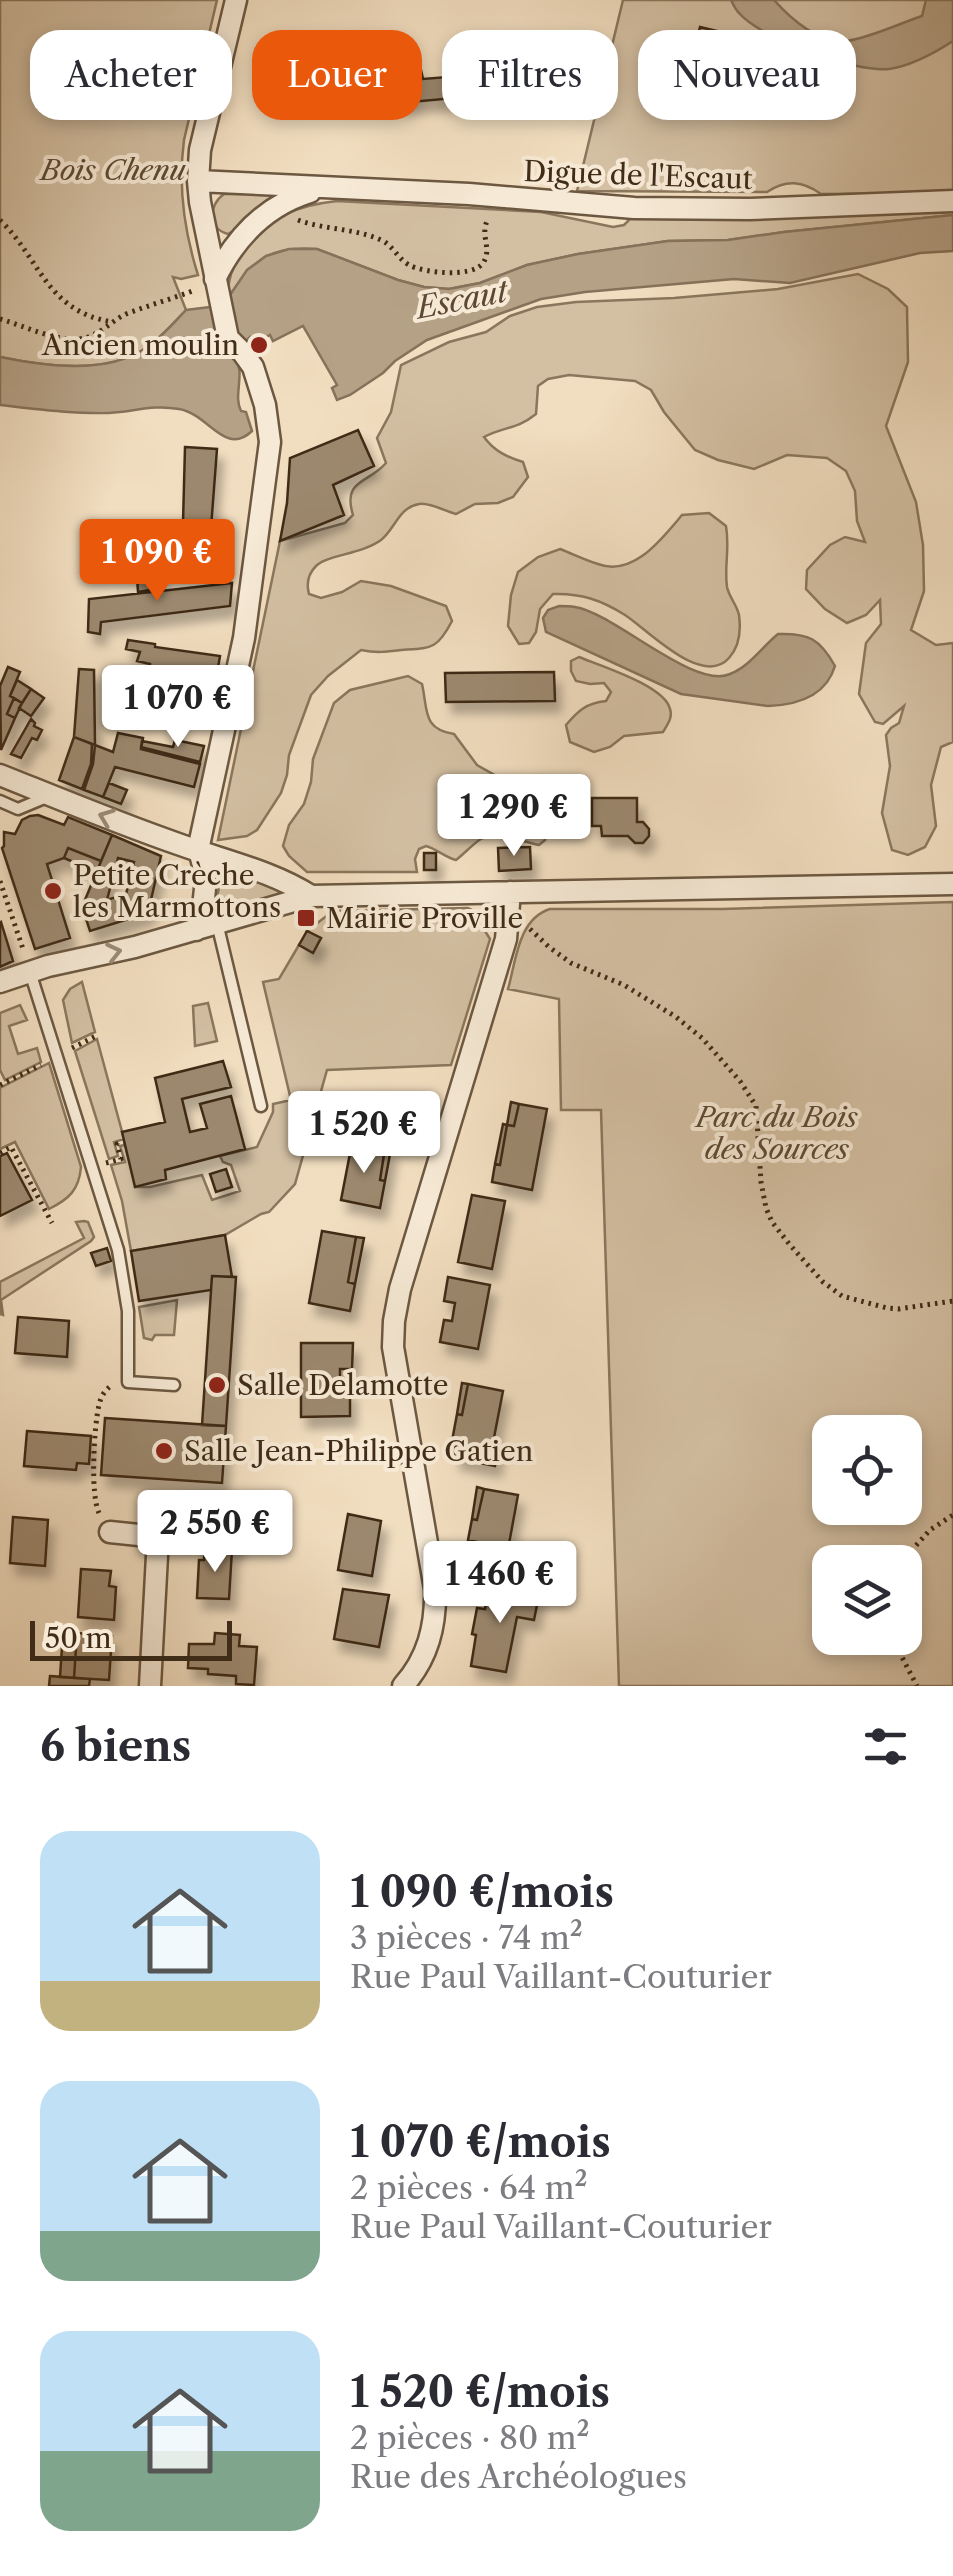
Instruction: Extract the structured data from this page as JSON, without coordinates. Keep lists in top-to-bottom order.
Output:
{
  "streets": {
    "street": ["Digue de l'Escaut"]
  },
  "water": ["Escaut"],
  "parks": ["Bois Chenu", "Parc du Bois des Sources"],
  "places": {
    "other": [
      "Ancien moulin",
      "Petite Crèche les Marmottons",
      "Salle Delamotte",
      "Salle Jean-Philippe Gatien"
    ],
    "transit": ["Mairie Proville"]
  },
  "scale_bar": "50 m",
  "page": {
    "chip": [
      "Acheter",
      "Louer",
      "Filtres",
      "Nouveau"
    ],
    "price": [
      "1 090 €",
      "1 070 €",
      "1 290 €",
      "1 520 €",
      "2 550 €",
      "1 460 €"
    ],
    "scale": "50 m",
    "heading": "6 biens",
    "list": [
      {
        "name": "1 090 €/mois",
        "note": "3 pièces · 74 m² · Rue Paul Vaillant-Couturier"
      },
      {
        "name": "1 070 €/mois",
        "note": "2 pièces · 64 m² · Rue Paul Vaillant-Couturier"
      },
      {
        "name": "1 520 €/mois",
        "note": "2 pièces · 80 m² · Rue des Archéologues"
      }
    ]
  }
}
